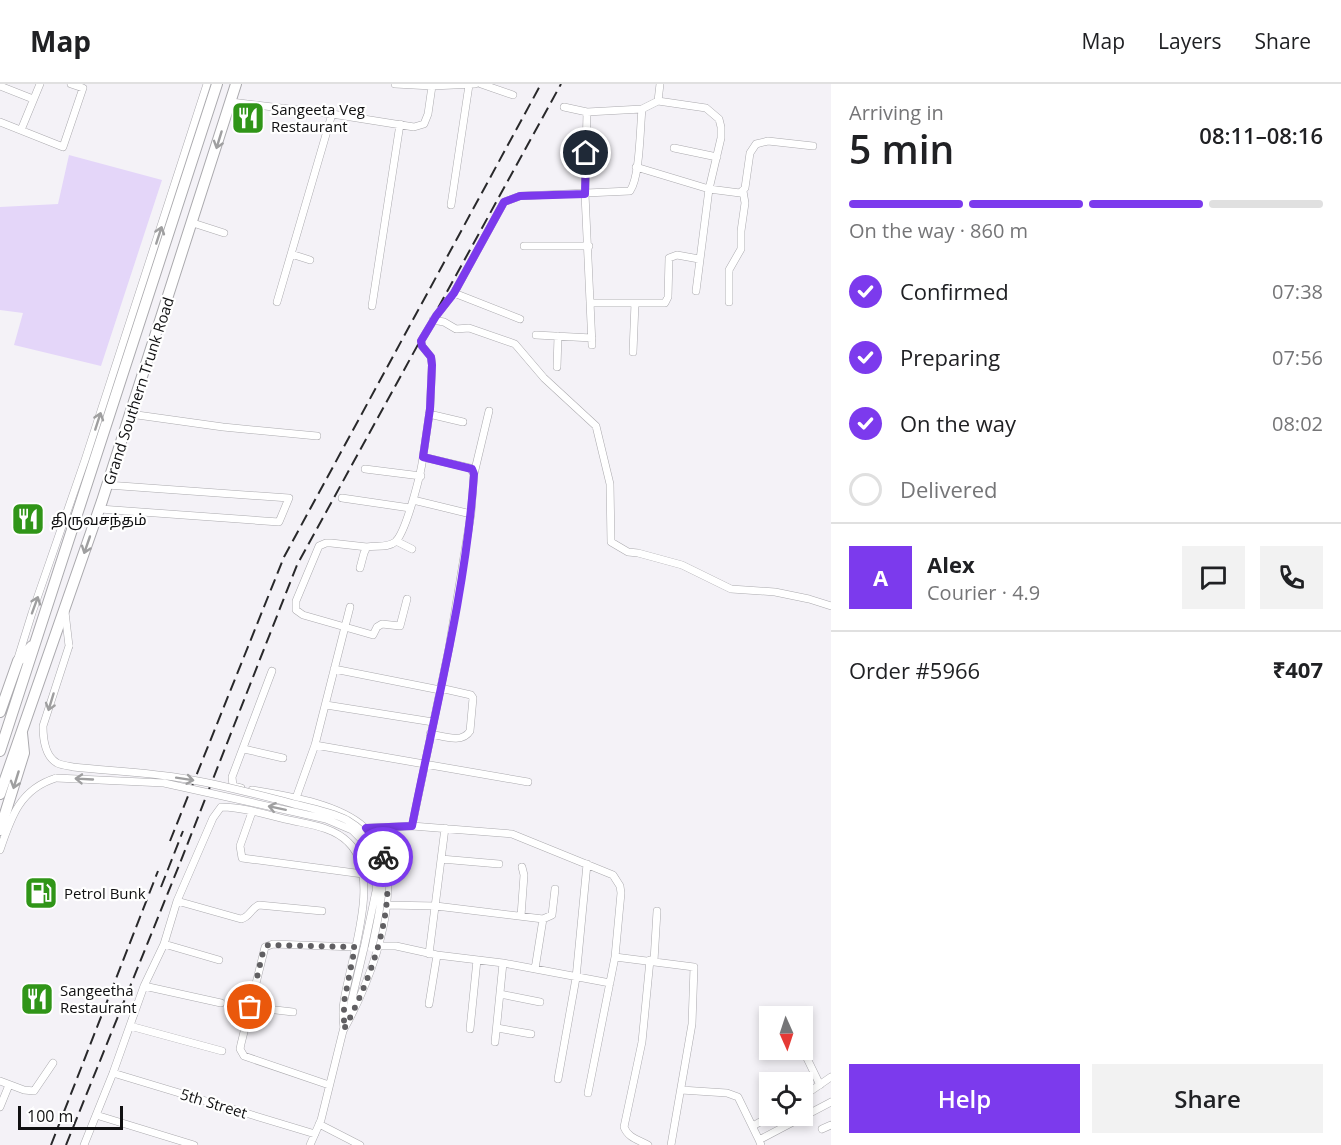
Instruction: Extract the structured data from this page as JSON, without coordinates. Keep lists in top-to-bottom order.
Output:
{
  "streets": {
    "highway": ["Grand Southern Trunk Road"],
    "street": ["5th Street"]
  },
  "places": {
    "restaurant": ["Sangeeta Veg Restaurant", "திருவசந்தம்", "Sangeetha Restaurant"],
    "fuel station": ["Petrol Bunk"]
  },
  "scale_bar": "100 m",
  "north": "bottom",
  "page": {
    "header": "Map",
    "nav": ["Map", "Layers", "Share"],
    "heading": ["5 min", "Arriving in", "08:11–08:16"],
    "panel": [
      "Alex",
      "Courier · 4.9",
      "Order #5966",
      "₹407"
    ],
    "bar": "On the way · 860 m",
    "list": [
      ["Confirmed", "07:38"],
      ["Preparing", "07:56"],
      ["On the way", "08:02"],
      "Delivered"
    ],
    "round": "A",
    "buttons": ["Help", "Share"],
    "scale": "100 m"
  }
}
